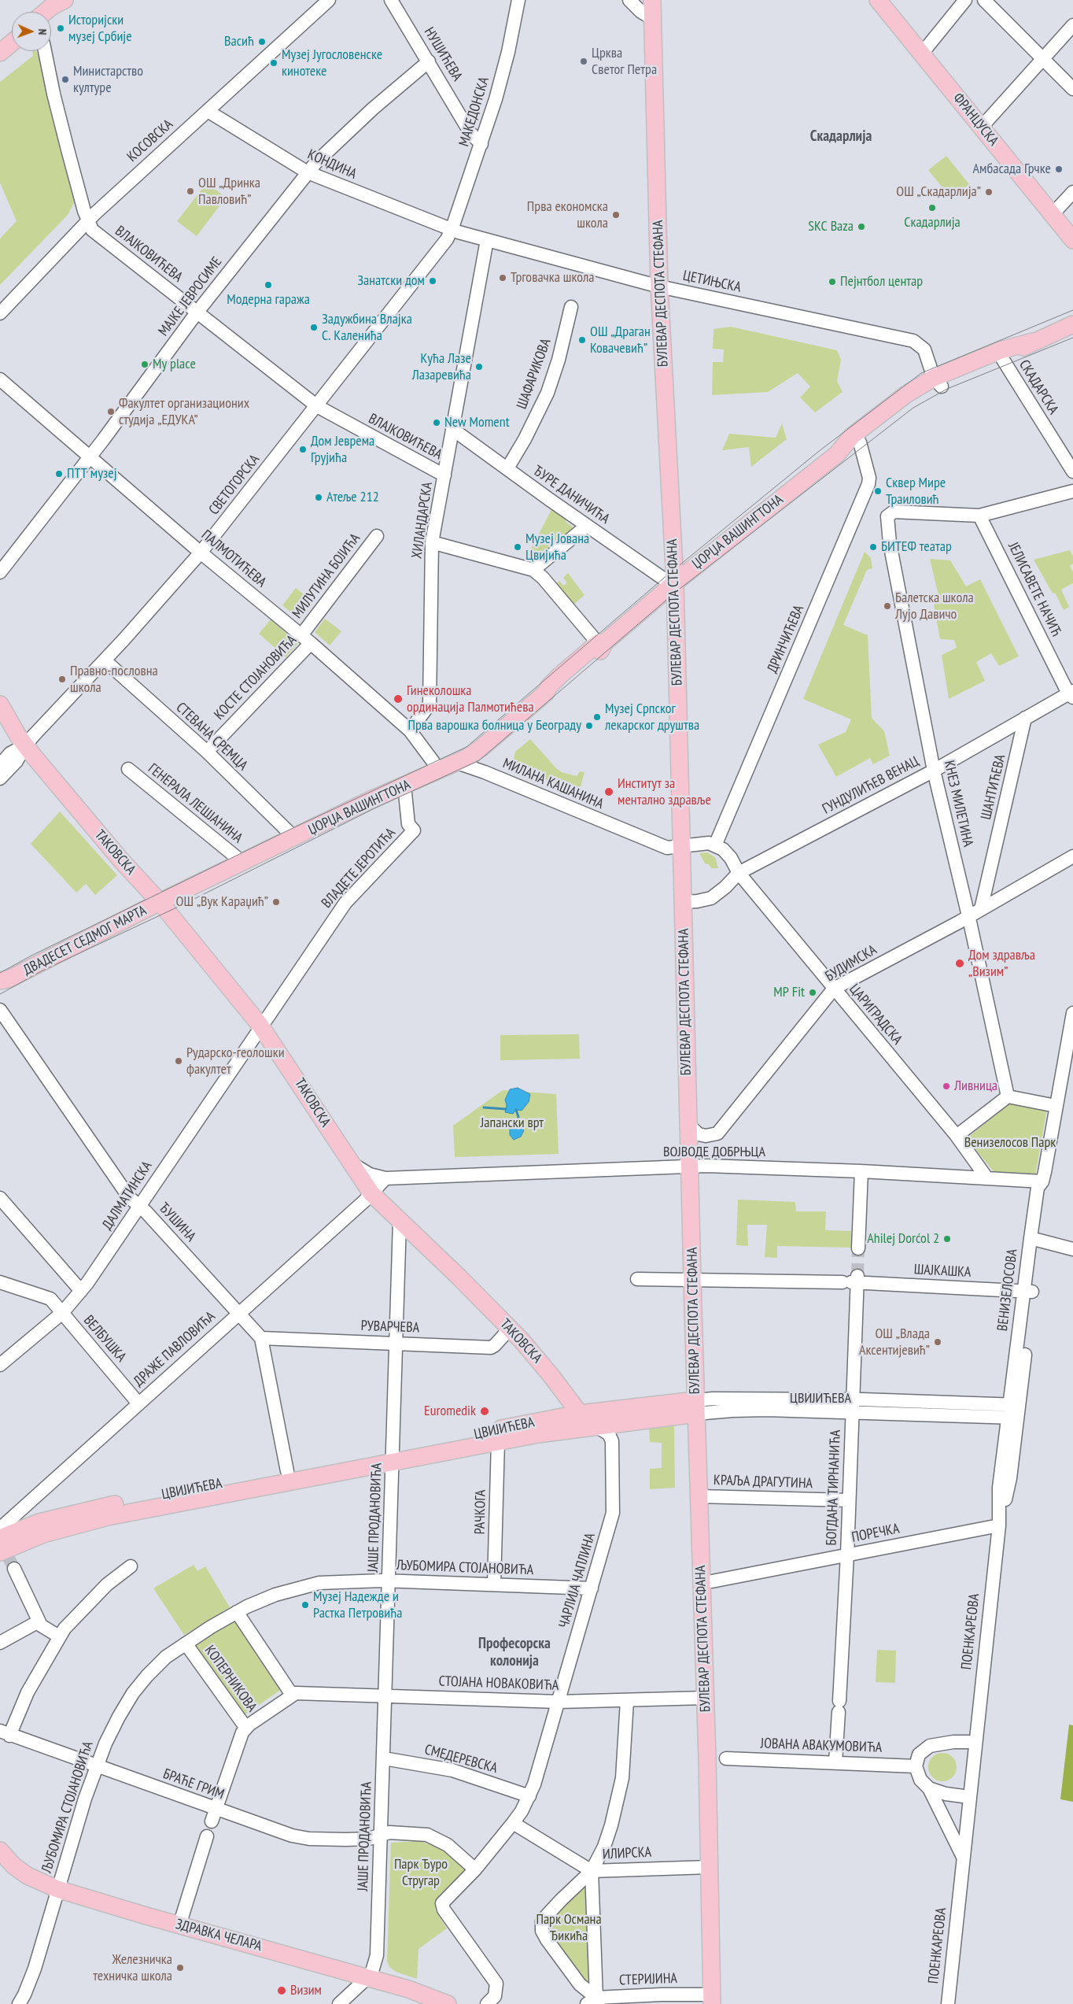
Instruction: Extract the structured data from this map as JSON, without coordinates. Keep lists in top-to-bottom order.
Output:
{
  "streets": {
    "main road": [
      "ФРАНЦУСКА",
      "БУЛЕВАР ДЕСПОТА СТЕФАНА",
      "ЏОРЏА ВАШИНГТОНА",
      "ТАКОВСКА",
      "ДВАДЕСЕТ СЕДМОГ МАРТА",
      "ЦВИЈИЋЕВА",
      "ЗДРАВКА ЧЕЛАРА"
    ],
    "street": [
      "НУШИЋЕВА",
      "МАКЕДОНСКА",
      "КОСОВСКА",
      "КОНДИНА",
      "ВЛАЈКОВИЋЕВА",
      "ЦЕТИЊСКА",
      "МАЈКЕ ЈЕВРОСИМЕ",
      "ШАФАРИКОВА",
      "СКАДАРСКА",
      "СВЕТОГОРСКА",
      "ЂУРЕ ДАНИЧИЋА",
      "ХИЛАНДАРСКА",
      "ПАЛМОТИЋЕВА",
      "МИЛУТИНА БОЈИЋА",
      "ЈЕЛИСАВЕТЕ НАЧИЋ",
      "ДРИНЧИЋЕВА",
      "КОСТЕ СТОЈАНОВИЋА",
      "СТЕВАНА СРЕМЦА",
      "МИЛАНА КАШАНИНА",
      "ГУНДУЛИЋЕВ ВЕНАЦ",
      "ШАНТИЋЕВА",
      "ГЕНЕРАЛА ЛЕШЈАНИНА",
      "КНЕЗ МИЛЕТИНА",
      "ВЛАДЕТЕ ЈЕРОТИЋА",
      "БУДИМСКА",
      "ЦАРИГРАДСКА",
      "ВОЈВОДЕ ДОБРЊЦА",
      "ДАЛМАТИНСКА",
      "ЂУШИНА",
      "ШАЈКАШКА",
      "ВЕНИЗЕЛОСОВА",
      "РУВАРЧЕВА",
      "ВЕЛБУШКА",
      "ДРАЖЕ ПАВЛОВИЋА",
      "КРАЉА ДРАГУТИНА",
      "БОГДАНА ТИРНАНИЋА",
      "РАЧКОГА",
      "ЈАШЕ ПРОДАНОВИЋА",
      "ПОРЕЧКА",
      "ЉУБОМИРА СТОЈАНОВИЋА",
      "ЧАРЛИЈА ЧАПЛИНА",
      "ПОЕНКАРЕОВА",
      "КОПЕРНИКОВА",
      "СТОЈАНА НОВАКОВИЋА",
      "ЈОВАНА АВАКУМОВИЋА",
      "СМЕДЕРЕВСКА",
      "БРАЋЕ ГРИМ",
      "ИЛИРСКА",
      "СТЕРИЈИНА"
    ]
  },
  "crossings": [
    ["НУШИЋЕВА", "МАКЕДОНСКА"],
    ["НУШИЋЕВА", "МАЈКЕ ЈЕВРОСИМЕ"],
    ["МАКЕДОНСКА", "КОНДИНА"],
    ["МАКЕДОНСКА", "ЦЕТИЊСКА"],
    ["МАКЕДОНСКА", "СВЕТОГОРСКА"],
    ["КОСОВСКА", "КОНДИНА"],
    ["КОСОВСКА", "ВЛАЈКОВИЋЕВА"],
    ["КОНДИНА", "ЦЕТИЊСКА"],
    ["КОНДИНА", "МАЈКЕ ЈЕВРОСИМЕ"],
    ["КОНДИНА", "СВЕТОГОРСКА"],
    ["ВЛАЈКОВИЋЕВА", "МАЈКЕ ЈЕВРОСИМЕ"],
    ["ВЛАЈКОВИЋЕВА", "СВЕТОГОРСКА"],
    ["ВЛАЈКОВИЋЕВА", "ХИЛАНДАРСКА"],
    ["ЦЕТИЊСКА", "БУЛЕВАР ДЕСПОТА СТЕФАНА"],
    ["ЦЕТИЊСКА", "СВЕТОГОРСКА"],
    ["ЦЕТИЊСКА", "ХИЛАНДАРСКА"],
    ["ЦЕТИЊСКА", "ЏОРЏА ВАШИНГТОНА"],
    ["БУЛЕВАР ДЕСПОТА СТЕФАНА", "ЂУРЕ ДАНИЧИЋА"],
    ["БУЛЕВАР ДЕСПОТА СТЕФАНА", "ЏОРЏА ВАШИНГТОНА"],
    ["БУЛЕВАР ДЕСПОТА СТЕФАНА", "МИЛАНА КАШАНИНА"],
    ["БУЛЕВАР ДЕСПОТА СТЕФАНА", "ГУНДУЛИЋЕВ ВЕНАЦ"],
    ["БУЛЕВАР ДЕСПОТА СТЕФАНА", "БУДИМСКА"],
    ["БУЛЕВАР ДЕСПОТА СТЕФАНА", "ВОЈВОДЕ ДОБРЊЦА"],
    ["БУЛЕВАР ДЕСПОТА СТЕФАНА", "ШАЈКАШКА"],
    ["БУЛЕВАР ДЕСПОТА СТЕФАНА", "ЦВИЈИЋЕВА"],
    ["БУЛЕВАР ДЕСПОТА СТЕФАНА", "КРАЉА ДРАГУТИНА"],
    ["БУЛЕВАР ДЕСПОТА СТЕФАНА", "СТОЈАНА НОВАКОВИЋА"],
    ["БУЛЕВАР ДЕСПОТА СТЕФАНА", "ИЛИРСКА"],
    ["БУЛЕВАР ДЕСПОТА СТЕФАНА", "СТЕРИЈИНА"],
    ["МАЈКЕ ЈЕВРОСИМЕ", "ПАЛМОТИЋЕВА"],
    ["ШАФАРИКОВА", "ЂУРЕ ДАНИЧИЋА"],
    ["СКАДАРСКА", "ЏОРЏА ВАШИНГТОНА"],
    ["СВЕТОГОРСКА", "ПАЛМОТИЋЕВА"],
    ["СВЕТОГОРСКА", "СТЕВАНА СРЕМЦА"],
    ["СВЕТОГОРСКА", "ТАКОВСКА"],
    ["ЂУРЕ ДАНИЧИЋА", "ХИЛАНДАРСКА"],
    ["ЂУРЕ ДАНИЧИЋА", "ЏОРЏА ВАШИНГТОНА"],
    ["ХИЛАНДАРСКА", "ПАЛМОТИЋЕВА"],
    ["ЏОРЏА ВАШИНГТОНА", "ПАЛМОТИЋЕВА"],
    ["ЏОРЏА ВАШИНГТОНА", "ДРИНЧИЋЕВА"],
    ["ЏОРЏА ВАШИНГТОНА", "СТЕВАНА СРЕМЦА"],
    ["ЏОРЏА ВАШИНГТОНА", "МИЛАНА КАШАНИНА"],
    ["ЏОРЏА ВАШИНГТОНА", "ГЕНЕРАЛА ЛЕШЈАНИНА"],
    ["ЏОРЏА ВАШИНГТОНА", "ТАКОВСКА"],
    ["ЏОРЏА ВАШИНГТОНА", "ВЛАДЕТЕ ЈЕРОТИЋА"],
    ["ЏОРЏА ВАШИНГТОНА", "ДВАДЕСЕТ СЕДМОГ МАРТА"],
    ["ПАЛМОТИЋЕВА", "МИЛУТИНА БОЈИЋА"],
    ["ПАЛМОТИЋЕВА", "КОСТЕ СТОЈАНОВИЋА"],
    ["МИЛУТИНА БОЈИЋА", "КОСТЕ СТОЈАНОВИЋА"],
    ["ЈЕЛИСАВЕТЕ НАЧИЋ", "ГУНДУЛИЋЕВ ВЕНАЦ"],
    ["ЈЕЛИСАВЕТЕ НАЧИЋ", "КНЕЗ МИЛЕТИНА"],
    ["ДРИНЧИЋЕВА", "МИЛАНА КАШАНИНА"],
    ["ДРИНЧИЋЕВА", "ЦАРИГРАДСКА"],
    ["КОСТЕ СТОЈАНОВИЋА", "СТЕВАНА СРЕМЦА"],
    ["МИЛАНА КАШАНИНА", "ЦАРИГРАДСКА"],
    ["ГУНДУЛИЋЕВ ВЕНАЦ", "ШАНТИЋЕВА"],
    ["ГУНДУЛИЋЕВ ВЕНАЦ", "КНЕЗ МИЛЕТИНА"],
    ["ГУНДУЛИЋЕВ ВЕНАЦ", "ЦАРИГРАДСКА"],
    ["ШАНТИЋЕВА", "БУДИМСКА"],
    ["КНЕЗ МИЛЕТИНА", "БУДИМСКА"],
    ["ТАКОВСКА", "ВЛАДЕТЕ ЈЕРОТИЋА"],
    ["ТАКОВСКА", "ДВАДЕСЕТ СЕДМОГ МАРТА"],
    ["ТАКОВСКА", "ВОЈВОДЕ ДОБРЊЦА"],
    ["ТАКОВСКА", "ДАЛМАТИНСКА"],
    ["ТАКОВСКА", "РУВАРЧЕВА"],
    ["ТАКОВСКА", "ДРАЖЕ ПАВЛОВИЋА"],
    ["ТАКОВСКА", "ЦВИЈИЋЕВА"],
    ["ТАКОВСКА", "ЈАШЕ ПРОДАНОВИЋА"],
    ["ТАКОВСКА", "ЧАРЛИЈА ЧАПЛИНА"],
    ["ВЛАДЕТЕ ЈЕРОТИЋА", "ДАЛМАТИНСКА"],
    ["БУДИМСКА", "ЦАРИГРАДСКА"],
    ["ЦАРИГРАДСКА", "ВОЈВОДЕ ДОБРЊЦА"],
    ["ВОЈВОДЕ ДОБРЊЦА", "ВЕНИЗЕЛОСОВА"],
    ["ДАЛМАТИНСКА", "ЂУШИНА"],
    ["ДАЛМАТИНСКА", "ВЕЛБУШКА"],
    ["ЂУШИНА", "РУВАРЧЕВА"],
    ["ЂУШИНА", "ДРАЖЕ ПАВЛОВИЋА"],
    ["ШАЈКАШКА", "ВЕНИЗЕЛОСОВА"],
    ["ШАЈКАШКА", "БОГДАНА ТИРНАНИЋА"],
    ["ВЕНИЗЕЛОСОВА", "ЦВИЈИЋЕВА"],
    ["ВЕНИЗЕЛОСОВА", "ПОЕНКАРЕОВА"],
    ["РУВАРЧЕВА", "ЈАШЕ ПРОДАНОВИЋА"],
    ["ВЕЛБУШКА", "ДРАЖЕ ПАВЛОВИЋА"],
    ["ЦВИЈИЋЕВА", "БОГДАНА ТИРНАНИЋА"],
    ["ЦВИЈИЋЕВА", "РАЧКОГА"],
    ["ЦВИЈИЋЕВА", "ЈАШЕ ПРОДАНОВИЋА"],
    ["ЦВИЈИЋЕВА", "ЧАРЛИЈА ЧАПЛИНА"],
    ["ЦВИЈИЋЕВА", "ПОЕНКАРЕОВА"],
    ["КРАЉА ДРАГУТИНА", "БОГДАНА ТИРНАНИЋА"],
    ["БОГДАНА ТИРНАНИЋА", "ПОРЕЧКА"],
    ["БОГДАНА ТИРНАНИЋА", "ЈОВАНА АВАКУМОВИЋА"],
    ["РАЧКОГА", "ЉУБОМИРА СТОЈАНОВИЋА"],
    ["ЈАШЕ ПРОДАНОВИЋА", "ЉУБОМИРА СТОЈАНОВИЋА"],
    ["ЈАШЕ ПРОДАНОВИЋА", "СТОЈАНА НОВАКОВИЋА"],
    ["ЈАШЕ ПРОДАНОВИЋА", "СМЕДЕРЕВСКА"],
    ["ЈАШЕ ПРОДАНОВИЋА", "БРАЋЕ ГРИМ"],
    ["ЈАШЕ ПРОДАНОВИЋА", "ЗДРАВКА ЧЕЛАРА"],
    ["ПОРЕЧКА", "ПОЕНКАРЕОВА"],
    ["ЉУБОМИРА СТОЈАНОВИЋА", "ЧАРЛИЈА ЧАПЛИНА"],
    ["ЉУБОМИРА СТОЈАНОВИЋА", "КОПЕРНИКОВА"],
    ["ЉУБОМИРА СТОЈАНОВИЋА", "БРАЋЕ ГРИМ"],
    ["ЉУБОМИРА СТОЈАНОВИЋА", "ЗДРАВКА ЧЕЛАРА"],
    ["ЧАРЛИЈА ЧАПЛИНА", "СТОЈАНА НОВАКОВИЋА"],
    ["ЧАРЛИЈА ЧАПЛИНА", "СМЕДЕРЕВСКА"],
    ["ЧАРЛИЈА ЧАПЛИНА", "ИЛИРСКА"],
    ["КОПЕРНИКОВА", "СТОЈАНА НОВАКОВИЋА"],
    ["КОПЕРНИКОВА", "БРАЋЕ ГРИМ"]
  ],
  "districts": ["Скадарлија", "Професорска колонија"],
  "parks": [
    "Јапански врт",
    "Венизелосов Парк",
    "Парк Ђуро Стругар",
    "Парк Османа Ђикића"
  ],
  "places": [
    "Историјски музеј Србије",
    "Васић",
    "Црква Светог Петра",
    "Музеј Југословенске кинотеке",
    "Министарство културе",
    "Амбасада Грчке",
    "ОШ „Дринка Павловић”",
    "ОШ „Скадарлија”",
    "Скадарлија",
    "Прва економска школа",
    "SKC Baza",
    "Трговачка школа",
    "Занатски дом",
    "Пејнтбол центар",
    "Модерна гаража",
    "Задужбина Влајка С. Каленића",
    "ОШ „Драган Ковачевић”",
    "My place",
    "Кућа Лазе Лазаревића",
    "Факултет организационих студија „ЕДУКА”",
    "New Moment",
    "Дом Јеврема Грујића",
    "ПТТ музеј",
    "Сквер Мире Траиловић",
    "Атеље 212",
    "Музеј Јована Цвијића",
    "БИТЕФ театар",
    "Балетска школа Лујо Давичо",
    "Правно-пословна школа",
    "Гинеколошка ординација Палмотићева",
    "Музеј Српског лекарског друштва",
    "Прва варошка болница у Београду",
    "Институт за ментално здравље",
    "ОШ „Вук Караџић”",
    "Дом здравља „Визим”",
    "MP Fit",
    "Рударско-геолошки факултет",
    "Ливница",
    "Ahilej Dorćol 2",
    "ОШ „Влада Аксентијевић”",
    "Euromedik",
    "Музеј Надежде и Растка Петровића",
    "Железничка техничка школа",
    "Визим"
  ],
  "north": "right"
}
